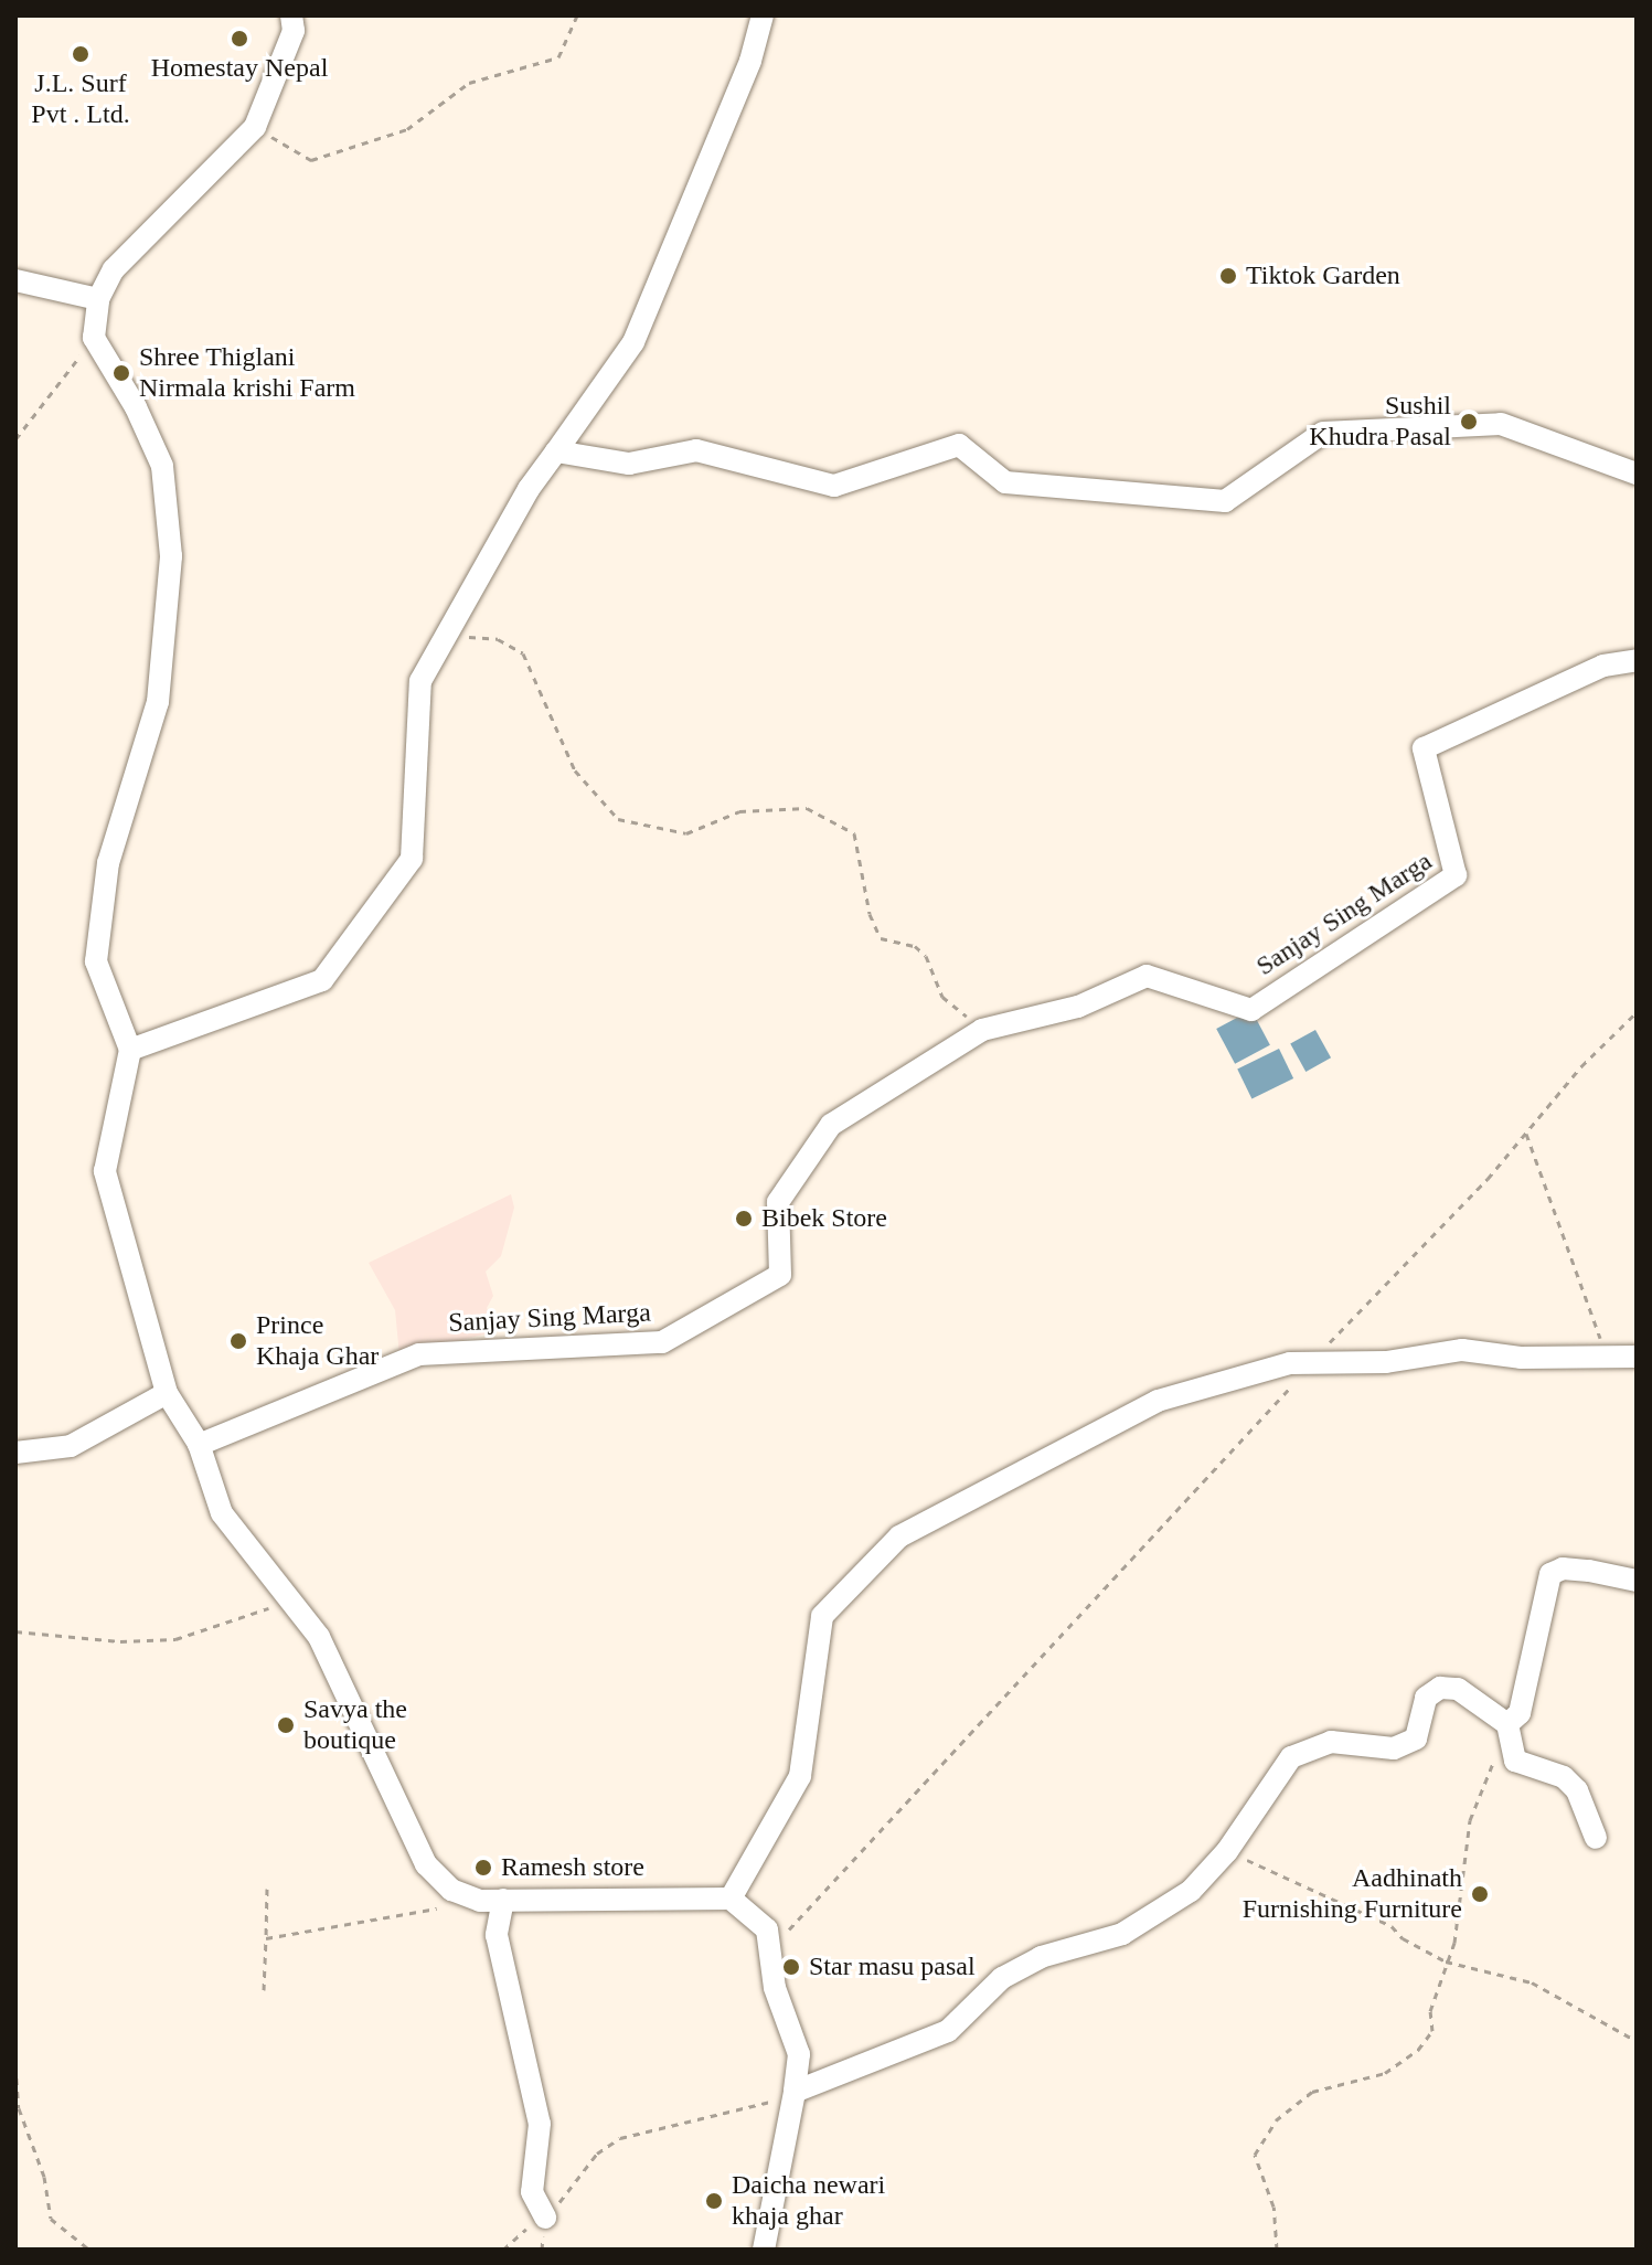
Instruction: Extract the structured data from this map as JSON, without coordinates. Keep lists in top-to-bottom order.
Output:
{
  "streets": {
    "street": ["Sanjay Sing Marga"]
  },
  "places": [
    "Homestay Nepal",
    "J.L. Surf Pvt . Ltd.",
    "Tiktok Garden",
    "Shree Thiglani Nirmala krishi Farm",
    "Sushil Khudra Pasal",
    "Bibek Store",
    "Prince Khaja Ghar",
    "Savya the boutique",
    "Ramesh store",
    "Aadhinath Furnishing Furniture",
    "Star masu pasal",
    "Daicha newari khaja ghar"
  ]
}
